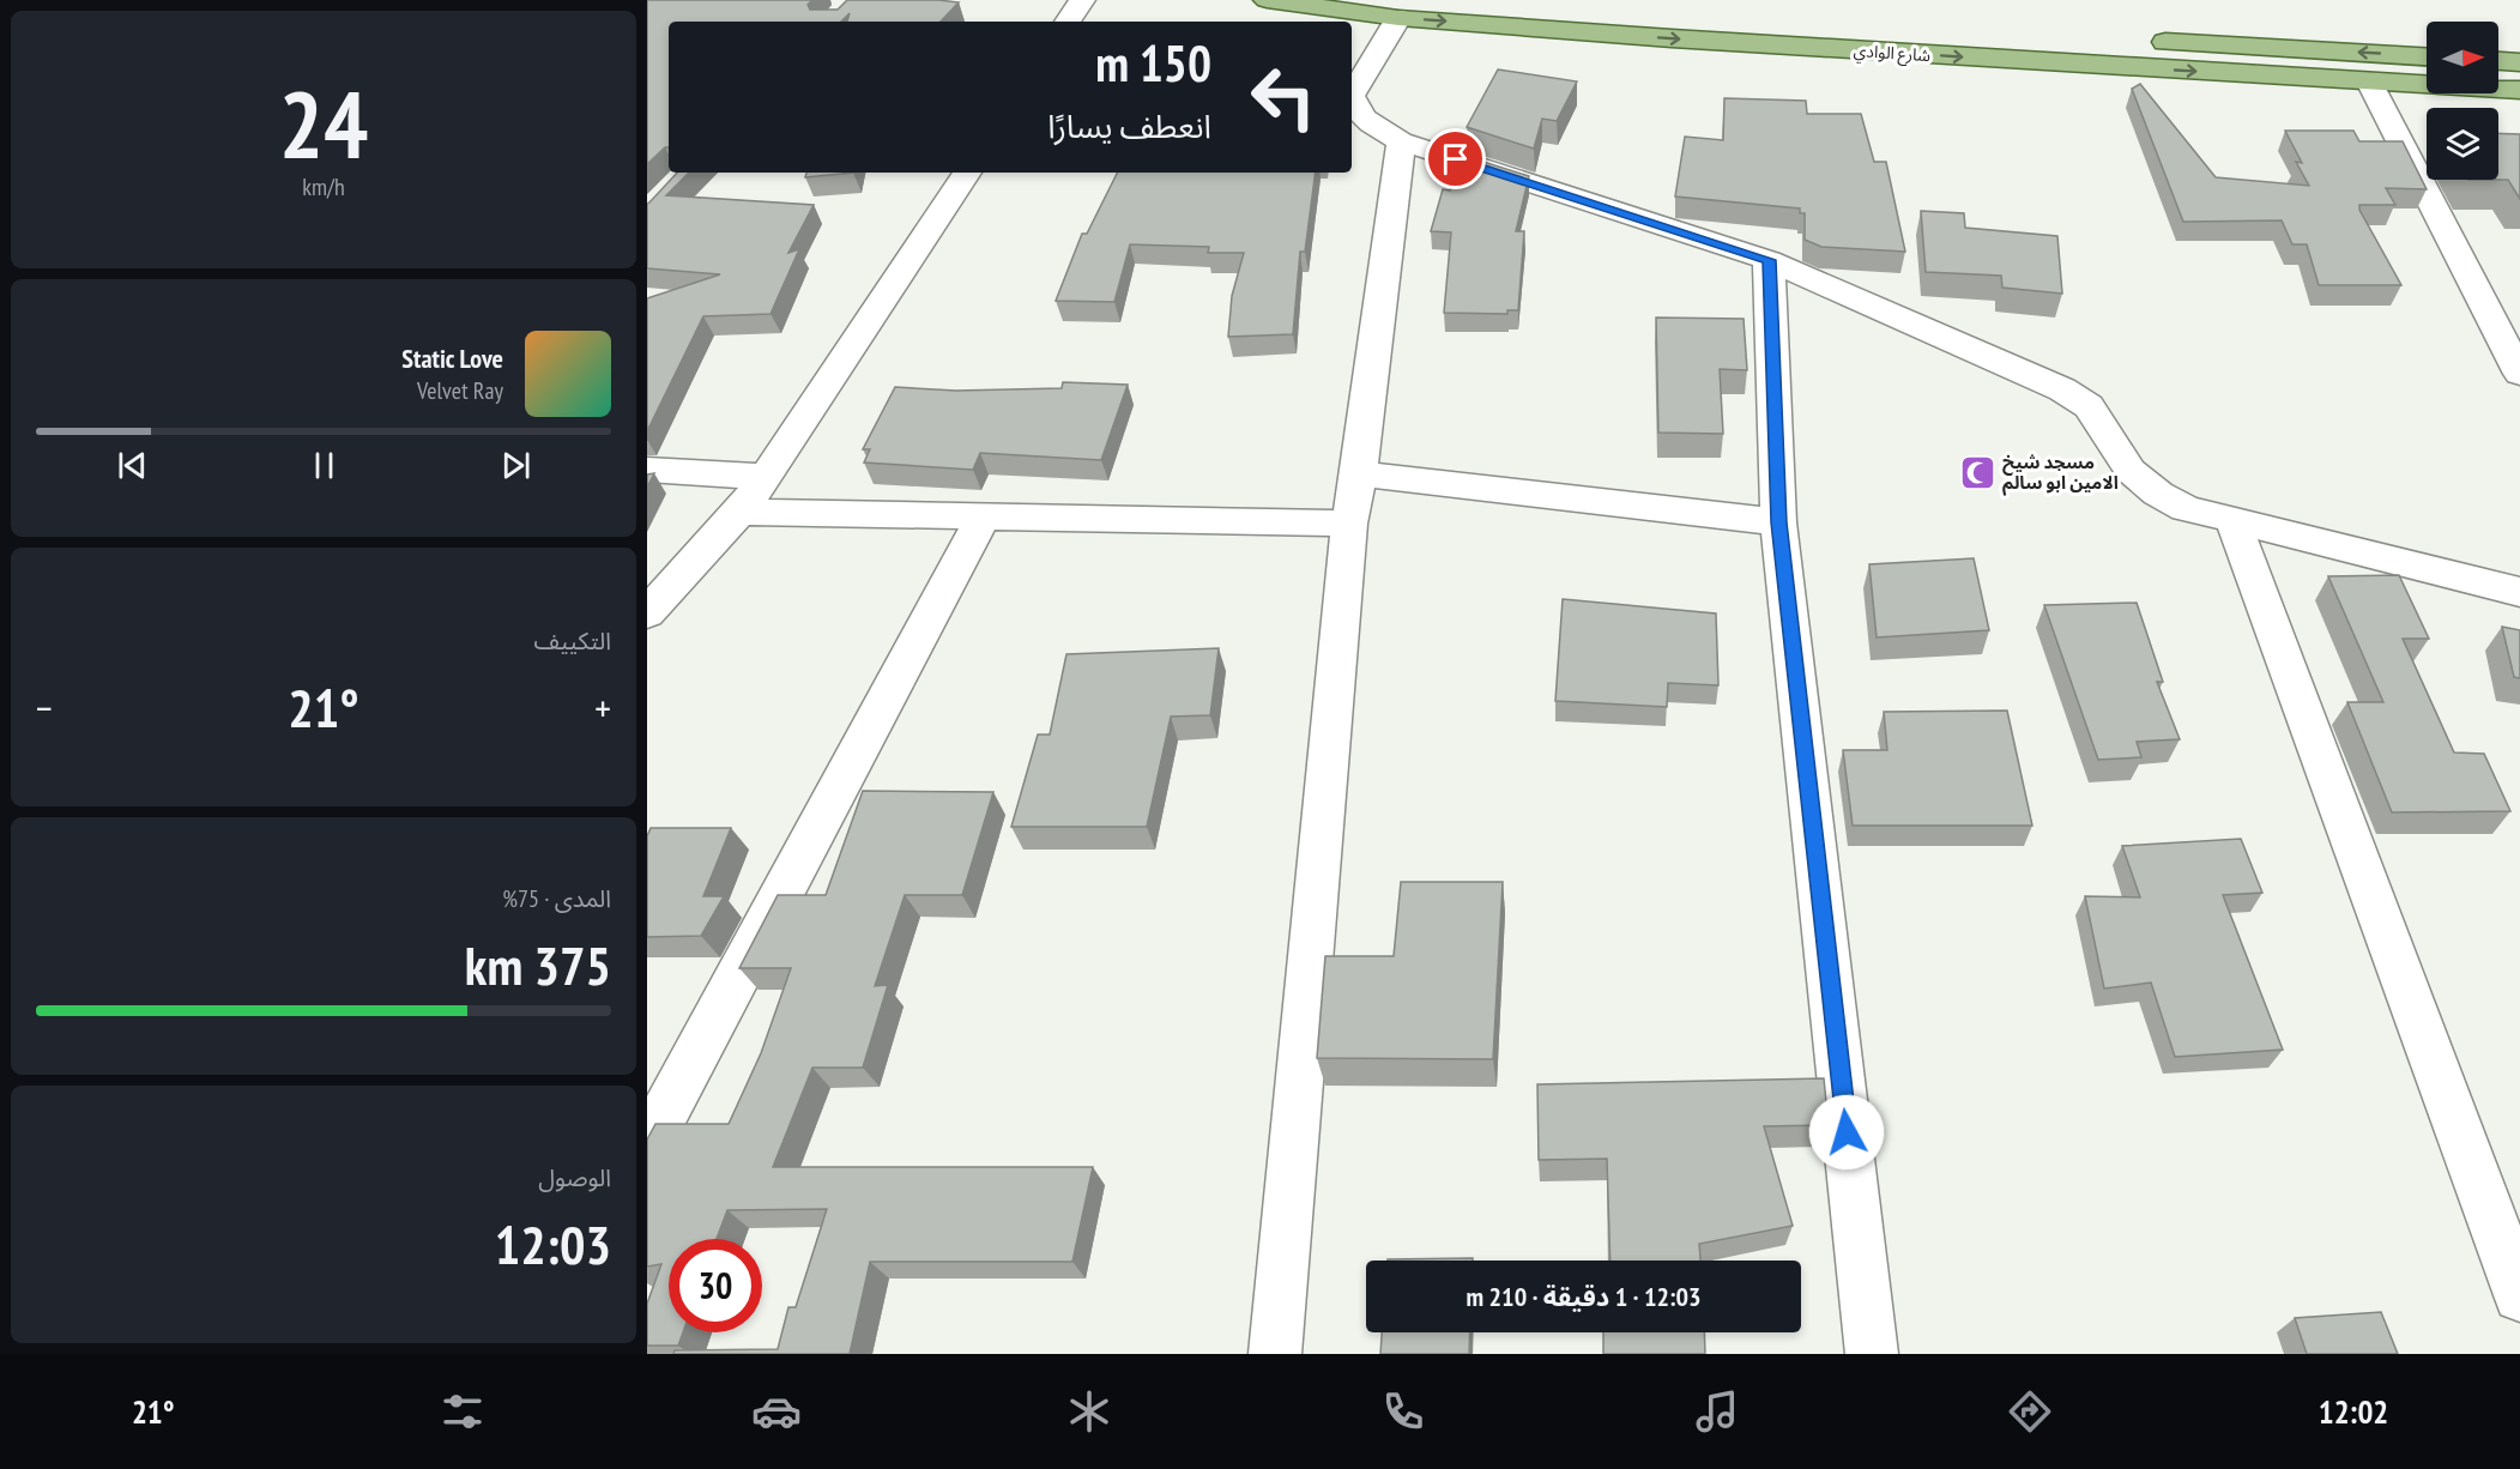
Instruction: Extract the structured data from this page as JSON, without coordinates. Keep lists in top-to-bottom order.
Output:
{
  "streets": {
    "main road": ["شارع الوادي"]
  },
  "one_way": ["شارع الوادي"],
  "places": {
    "mosque": ["مسجد شيخ الامين ابو سالم"]
  },
  "north": "right",
  "page": {
    "tile": [
      ["24", "km/h"],
      "التكييف",
      ["المدى · 75%", "375 km"],
      ["الوصول", "12:03"]
    ],
    "turn": ["150 m", "انعطف يسارًا"],
    "song": ["Static Love", "Velvet Ray"],
    "heat": ["−", "21°", "+"],
    "limit": "30",
    "trip": "12:03 · 1 دقيقة · 210 m",
    "tabs": ["12:02", "21°"]
  }
}
